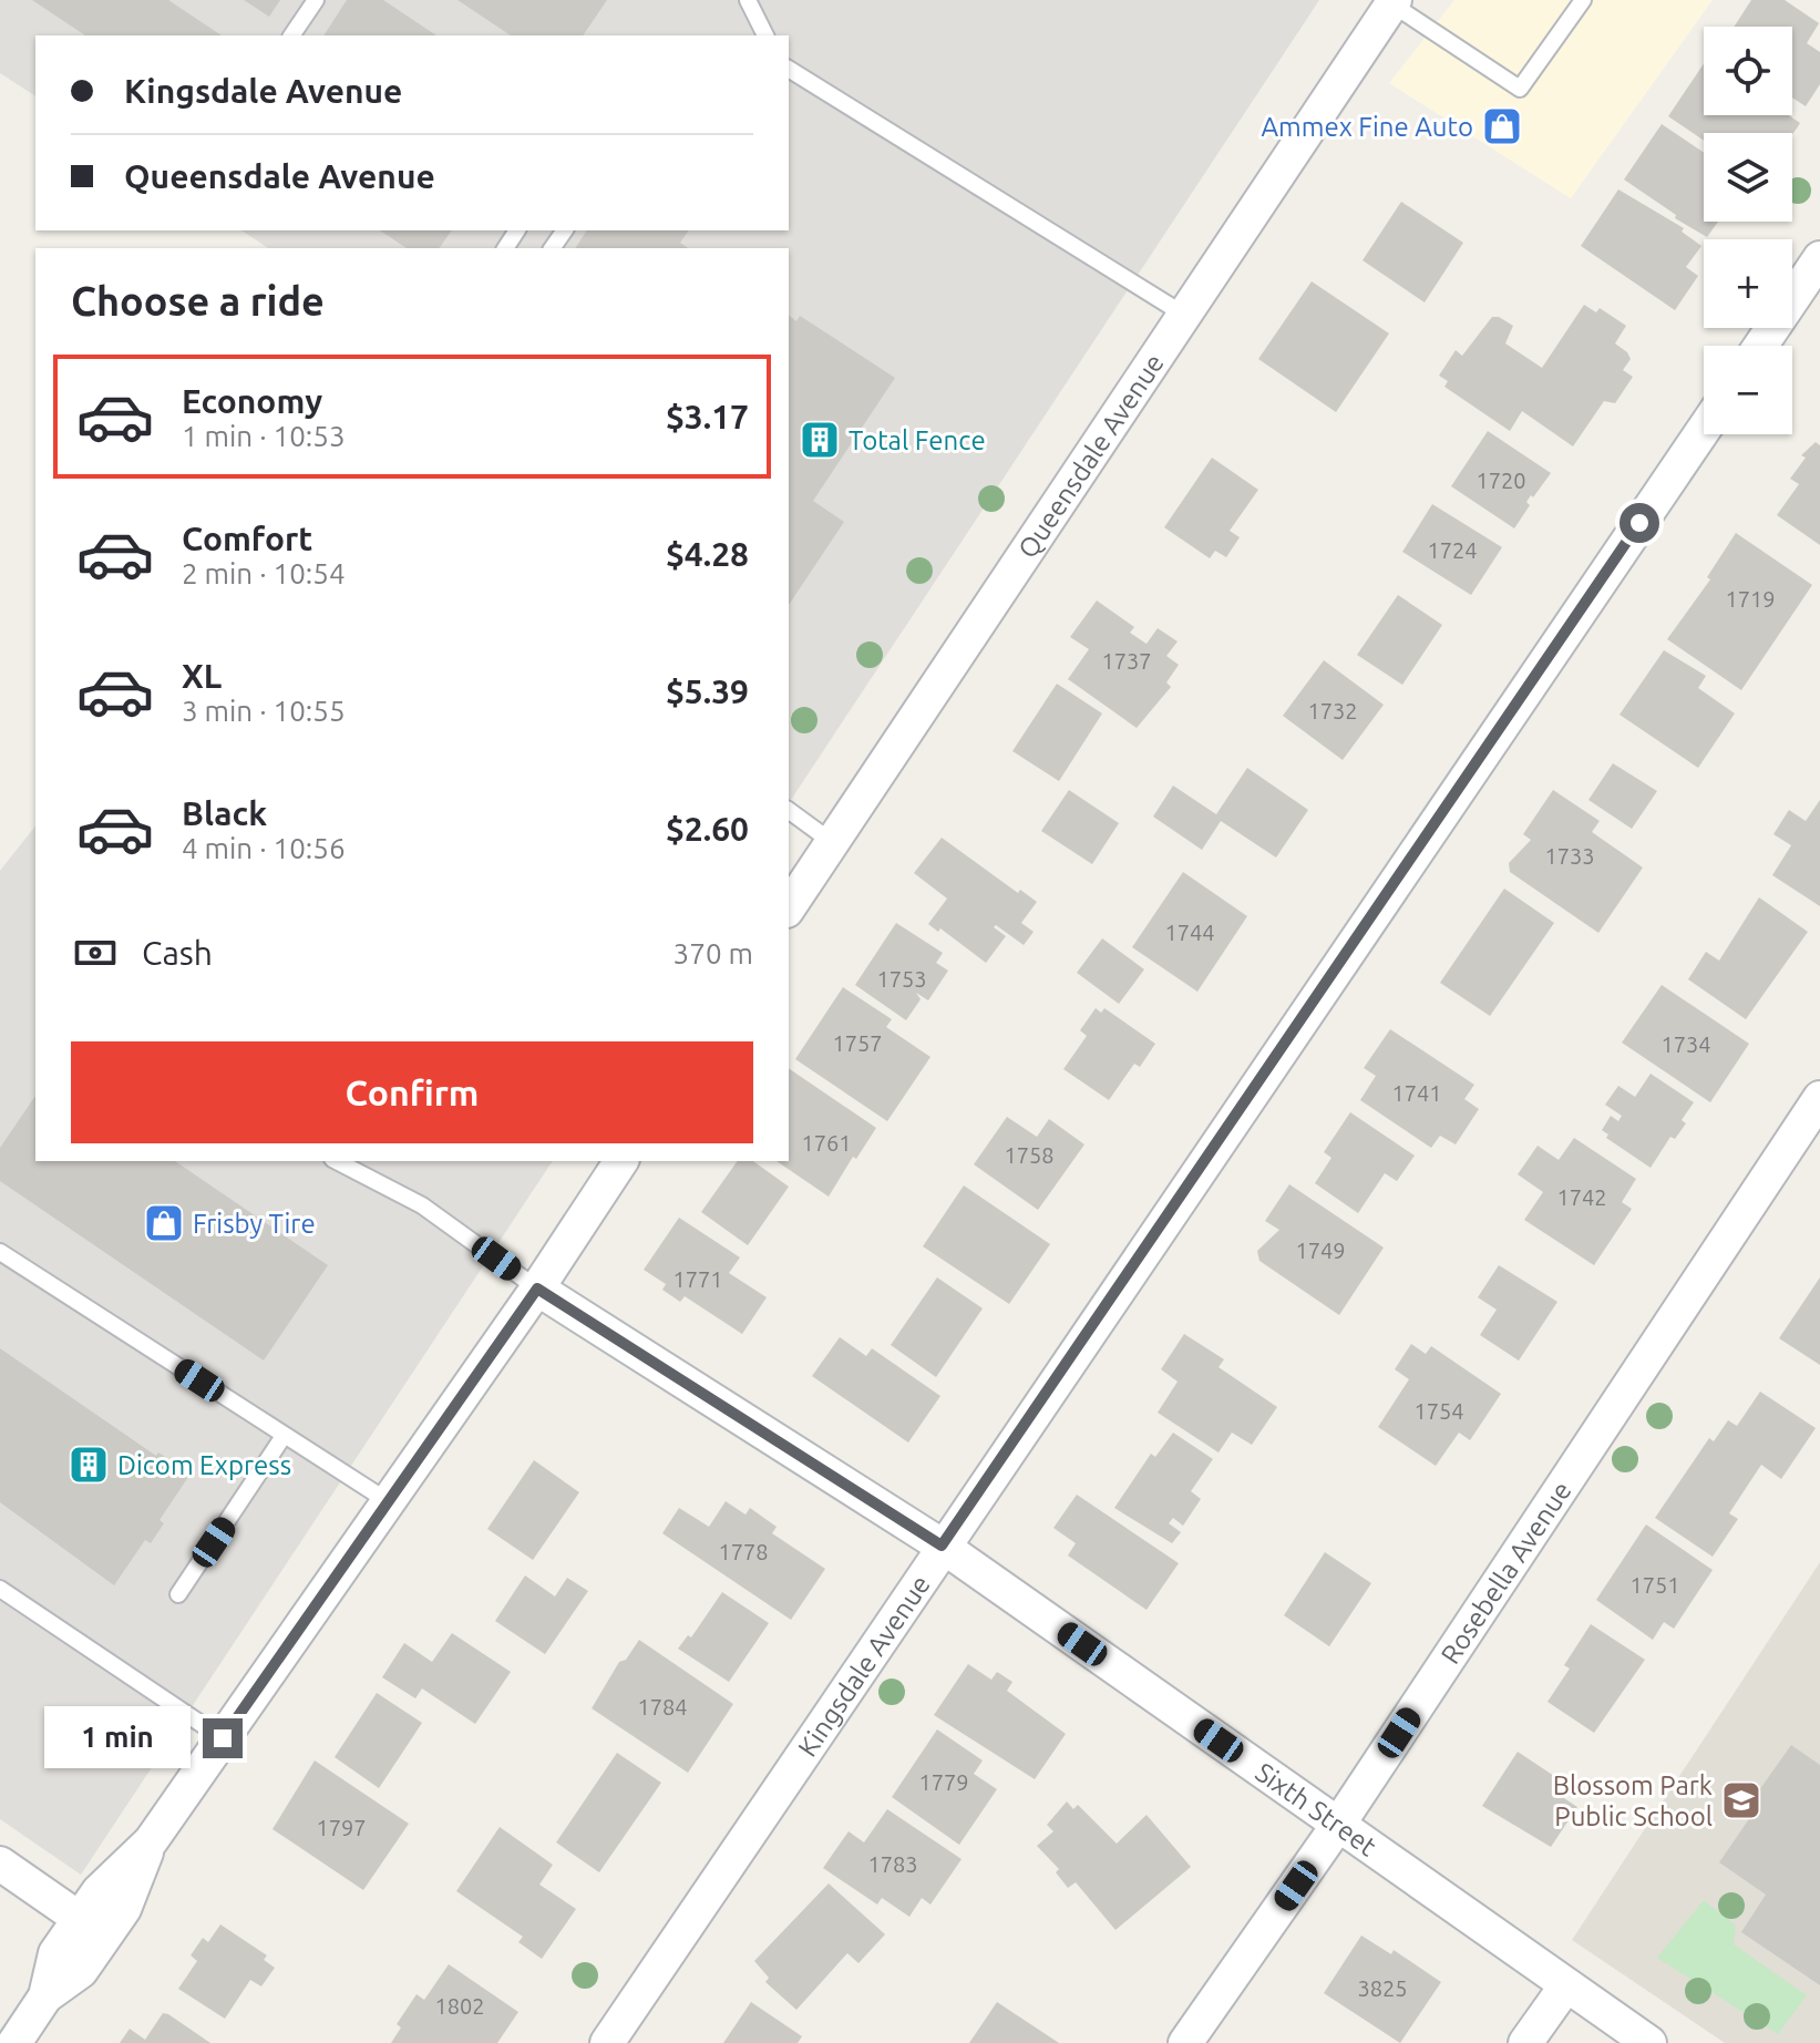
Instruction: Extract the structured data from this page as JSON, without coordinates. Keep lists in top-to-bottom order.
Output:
{
  "streets": {
    "street": [
      "Queensdale Avenue",
      "Rosebella Avenue",
      "Kingsdale Avenue",
      "Sixth Street"
    ]
  },
  "crossings": [
    ["Rosebella Avenue", "Sixth Street"],
    ["Kingsdale Avenue", "Sixth Street"]
  ],
  "places": {
    "shop": ["Ammex Fine Auto", "Frisby Tire"],
    "building": ["Total Fence", "Dicom Express"],
    "school or university": ["Blossom Park Public School"]
  },
  "house_numbers": [
    "1720",
    "1724",
    "1719",
    "1737",
    "1732",
    "1733",
    "1744",
    "1753",
    "1757",
    "1734",
    "1741",
    "1761",
    "1758",
    "1742",
    "1749",
    "1771",
    "1754",
    "1778",
    "1751",
    "1784",
    "1779",
    "1797",
    "1783",
    "3825",
    "1802"
  ],
  "page": {
    "map_buttons": ["+", "−"],
    "banner": ["Kingsdale Avenue", "Queensdale Avenue"],
    "heading": "Choose a ride",
    "list": [
      {
        "name": "Economy",
        "note": "1 min · 10:53",
        "value": "$3.17"
      },
      {
        "name": "Comfort",
        "note": "2 min · 10:54",
        "value": "$4.28"
      },
      {
        "name": "XL",
        "note": "3 min · 10:55",
        "value": "$5.39"
      },
      {
        "name": "Black",
        "note": "4 min · 10:56",
        "value": "$2.60"
      }
    ],
    "pay": ["Cash", "370 m"],
    "buttons": "Confirm",
    "bubble": "1 min"
  }
}
